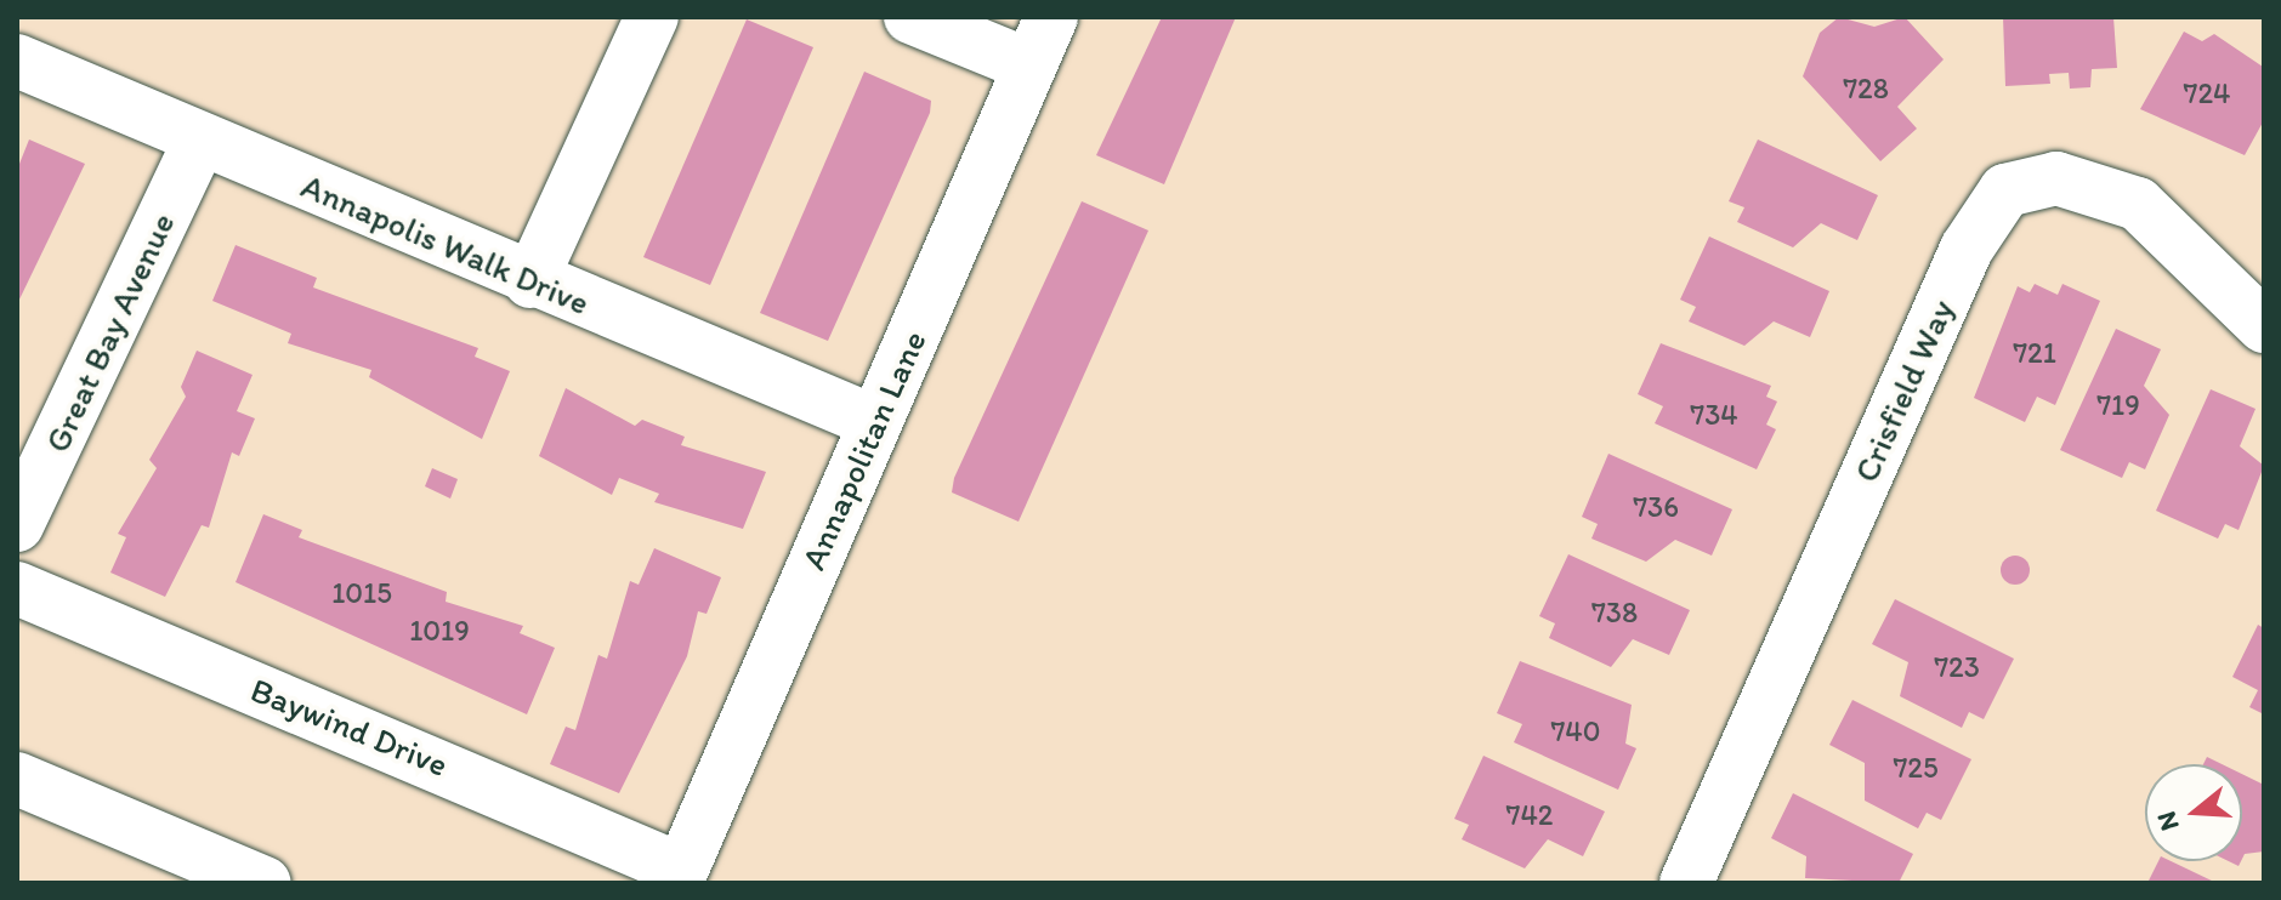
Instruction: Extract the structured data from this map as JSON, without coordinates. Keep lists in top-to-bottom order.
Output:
{
  "streets": {
    "street": [
      "Annapolis Walk Drive",
      "Great Bay Avenue",
      "Crisfield Way",
      "Annapolitan Lane",
      "Baywind Drive"
    ]
  },
  "crossings": [
    ["Annapolis Walk Drive", "Great Bay Avenue"],
    ["Annapolis Walk Drive", "Annapolitan Lane"],
    ["Annapolitan Lane", "Baywind Drive"]
  ],
  "house_numbers": [
    "728",
    "724",
    "721",
    "719",
    "734",
    "736",
    "1015",
    "738",
    "1019",
    "723",
    "740",
    "725",
    "742"
  ],
  "north": "left"
}
